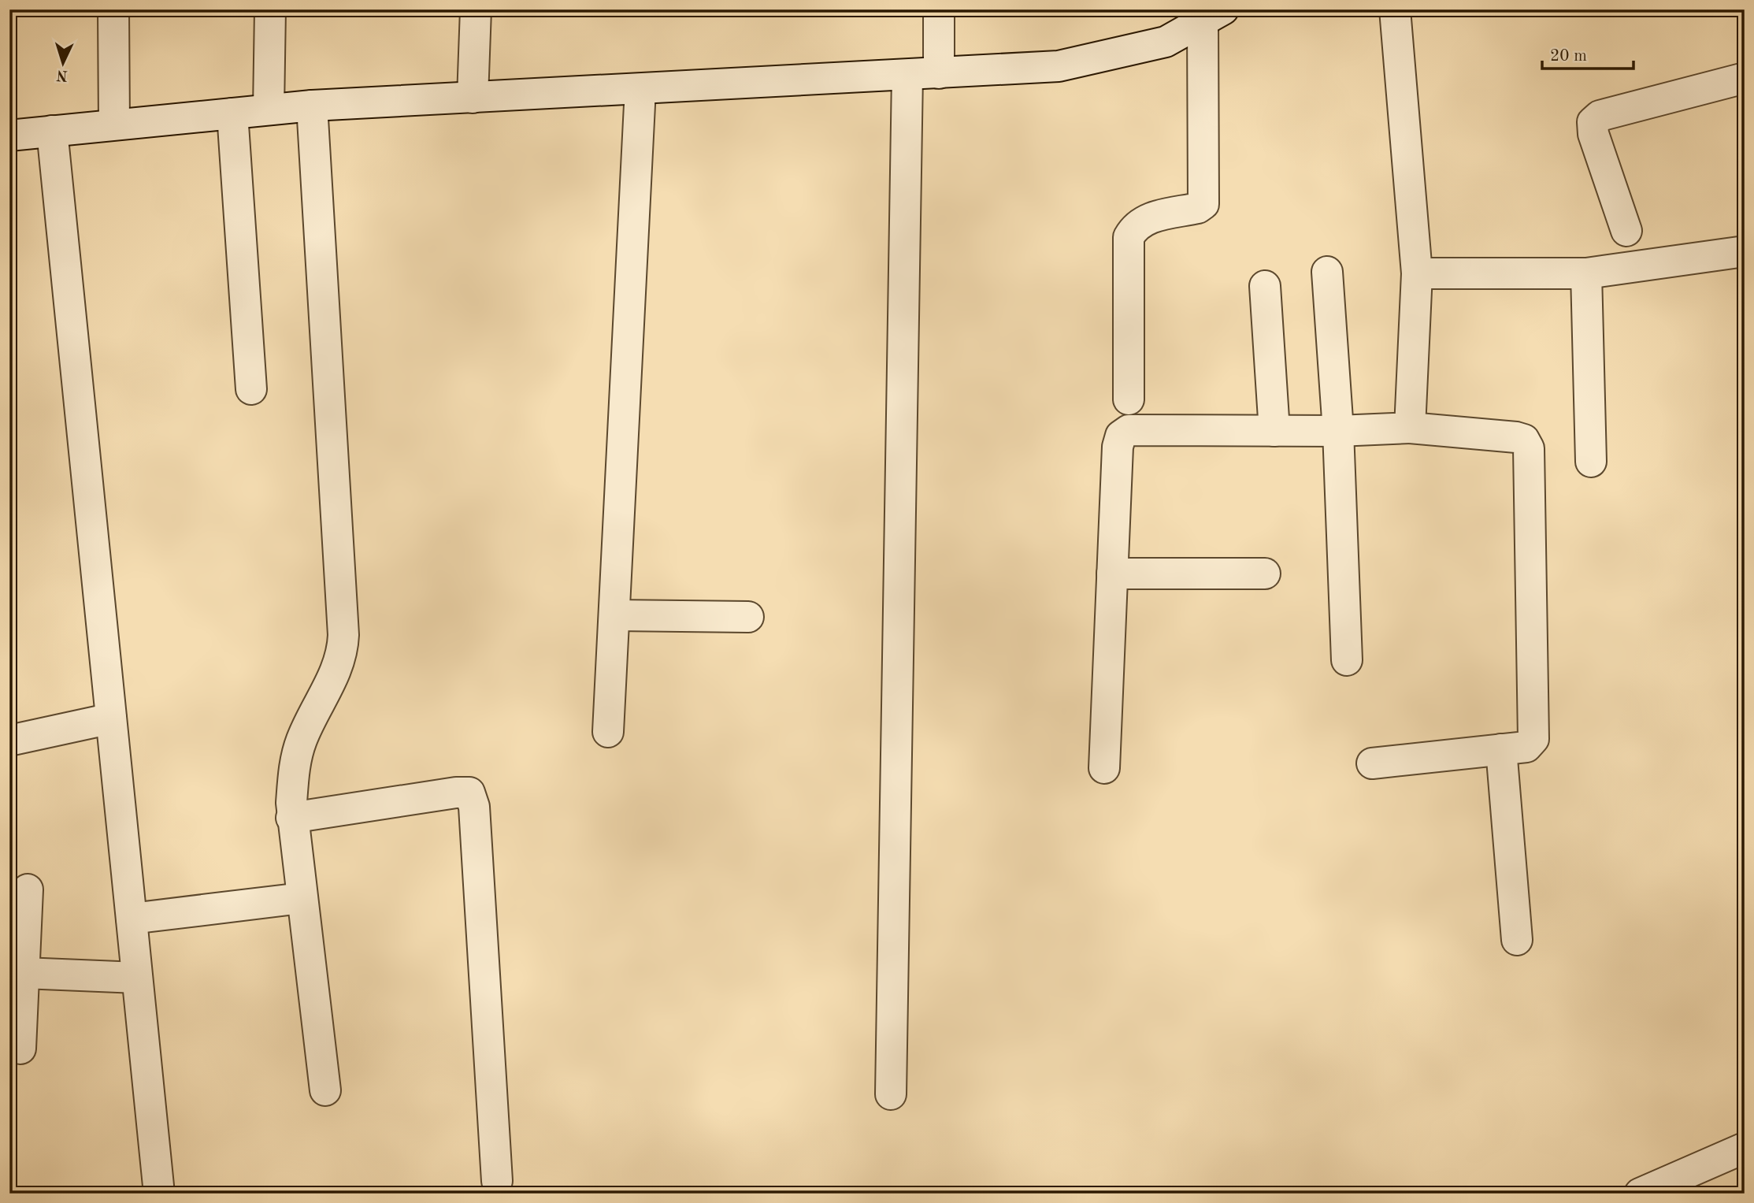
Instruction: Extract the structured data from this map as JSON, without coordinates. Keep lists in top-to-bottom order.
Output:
{
  "scale_bar": "20 m",
  "north": "bottom"
}
